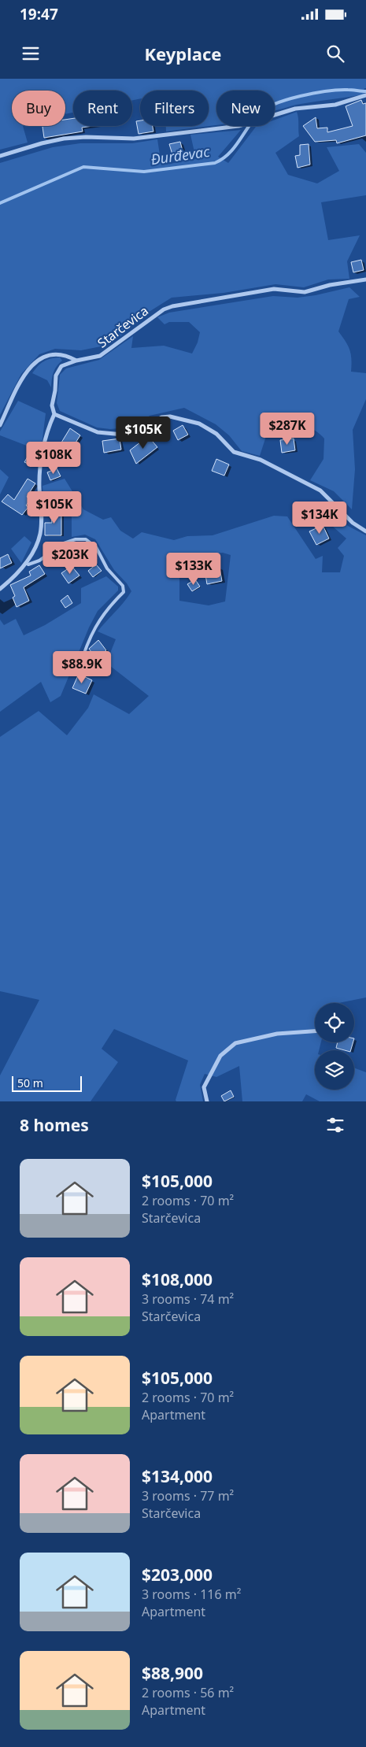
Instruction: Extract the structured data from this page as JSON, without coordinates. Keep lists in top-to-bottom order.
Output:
{
  "streets": {
    "street": ["Starčevica"]
  },
  "water": ["Đurđevac"],
  "scale_bar": "50 m",
  "page": {
    "status": "19:47",
    "header": "Keyplace",
    "chip": [
      "Buy",
      "Rent",
      "Filters",
      "New"
    ],
    "price": [
      "$287K",
      "$105K",
      "$108K",
      "$105K",
      "$134K",
      "$203K",
      "$133K",
      "$88.9K"
    ],
    "scale": "50 m",
    "heading": "8 homes",
    "list": [
      {
        "name": "$105,000",
        "note": "2 rooms · 70 m² · Starčevica"
      },
      {
        "name": "$108,000",
        "note": "3 rooms · 74 m² · Starčevica"
      },
      {
        "name": "$105,000",
        "note": "2 rooms · 70 m² · Apartment"
      },
      {
        "name": "$134,000",
        "note": "3 rooms · 77 m² · Starčevica"
      },
      {
        "name": "$203,000",
        "note": "3 rooms · 116 m² · Apartment"
      },
      {
        "name": "$88,900",
        "note": "2 rooms · 56 m² · Apartment"
      }
    ]
  }
}
